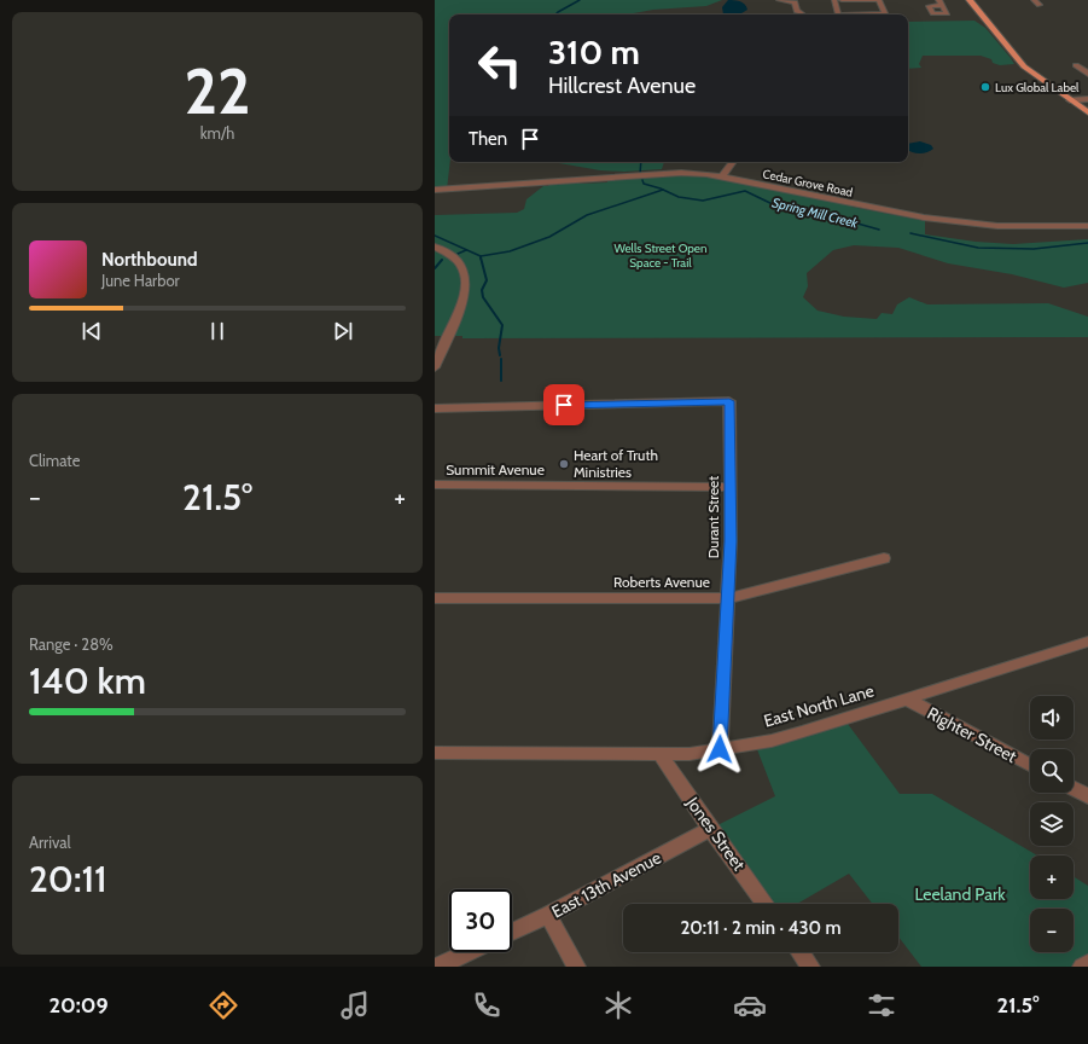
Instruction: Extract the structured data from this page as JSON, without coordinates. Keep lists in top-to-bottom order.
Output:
{
  "streets": {
    "street": [
      "Cedar Grove Road",
      "Summit Avenue",
      "Durant Street",
      "Roberts Avenue",
      "East North Lane",
      "Righter Street",
      "Jones Street",
      "East 13th Avenue"
    ]
  },
  "crossings": [
    ["Summit Avenue", "Durant Street"],
    ["Durant Street", "Roberts Avenue"],
    ["Durant Street", "East North Lane"],
    ["East North Lane", "Righter Street"],
    ["East North Lane", "Jones Street"],
    ["Jones Street", "East 13th Avenue"]
  ],
  "water": ["Spring Mill Creek"],
  "parks": ["Wells Street Open Space - Trail", "Leeland Park"],
  "places": ["Lux Global Label", "Heart of Truth Ministries"],
  "page": {
    "tile": [
      ["22", "km/h"],
      "Climate",
      ["Range · 28%", "140 km"],
      ["Arrival", "20:11"]
    ],
    "turn": ["310 m", "Hillcrest Avenue"],
    "then": "Then",
    "song": ["Northbound", "June Harbor"],
    "heat": ["−", "21.5°", "+"],
    "map_buttons": ["+", "−"],
    "limit": "30",
    "trip": "20:11 · 2 min · 430 m",
    "tabs": ["20:09", "21.5°"]
  }
}
